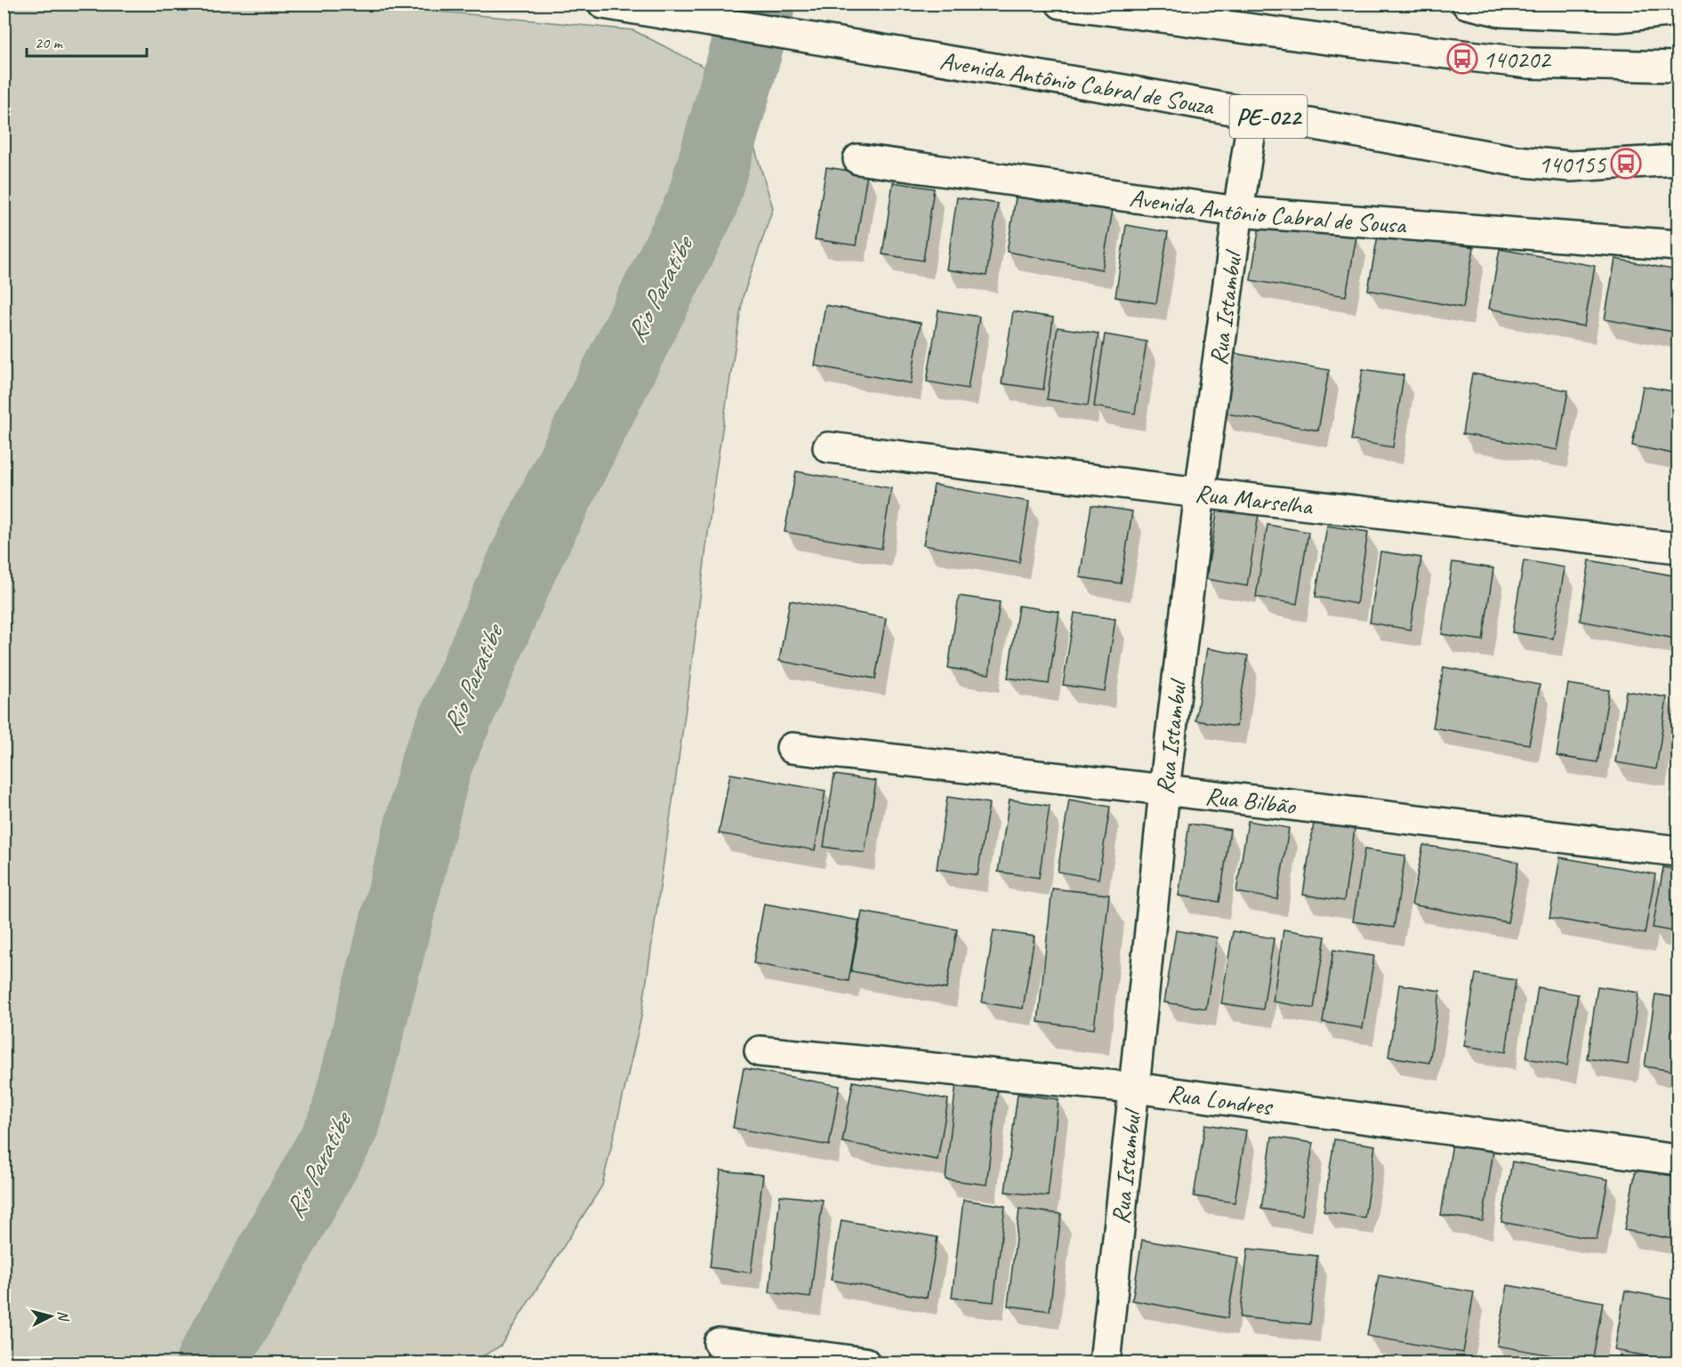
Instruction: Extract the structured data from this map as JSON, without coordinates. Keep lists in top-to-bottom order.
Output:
{
  "streets": {
    "main road": [
      "Avenida Antônio Cabral de Souza",
      "PE-022",
      "Avenida Antônio Cabral de Sousa",
      "Rua Istambul",
      "Rua Marselha",
      "Rua Bilbão",
      "Rua Londres"
    ]
  },
  "crossings": [
    ["Avenida Antônio Cabral de Souza", "Rua Istambul"],
    ["Avenida Antônio Cabral de Sousa", "Rua Istambul"],
    ["Rua Istambul", "Rua Marselha"],
    ["Rua Istambul", "Rua Bilbão"],
    ["Rua Istambul", "Rua Londres"]
  ],
  "water": ["Rio Paratibe"],
  "places": {
    "bus stop": ["140202", "140155"]
  },
  "scale_bar": "20 m",
  "north": "right"
}
